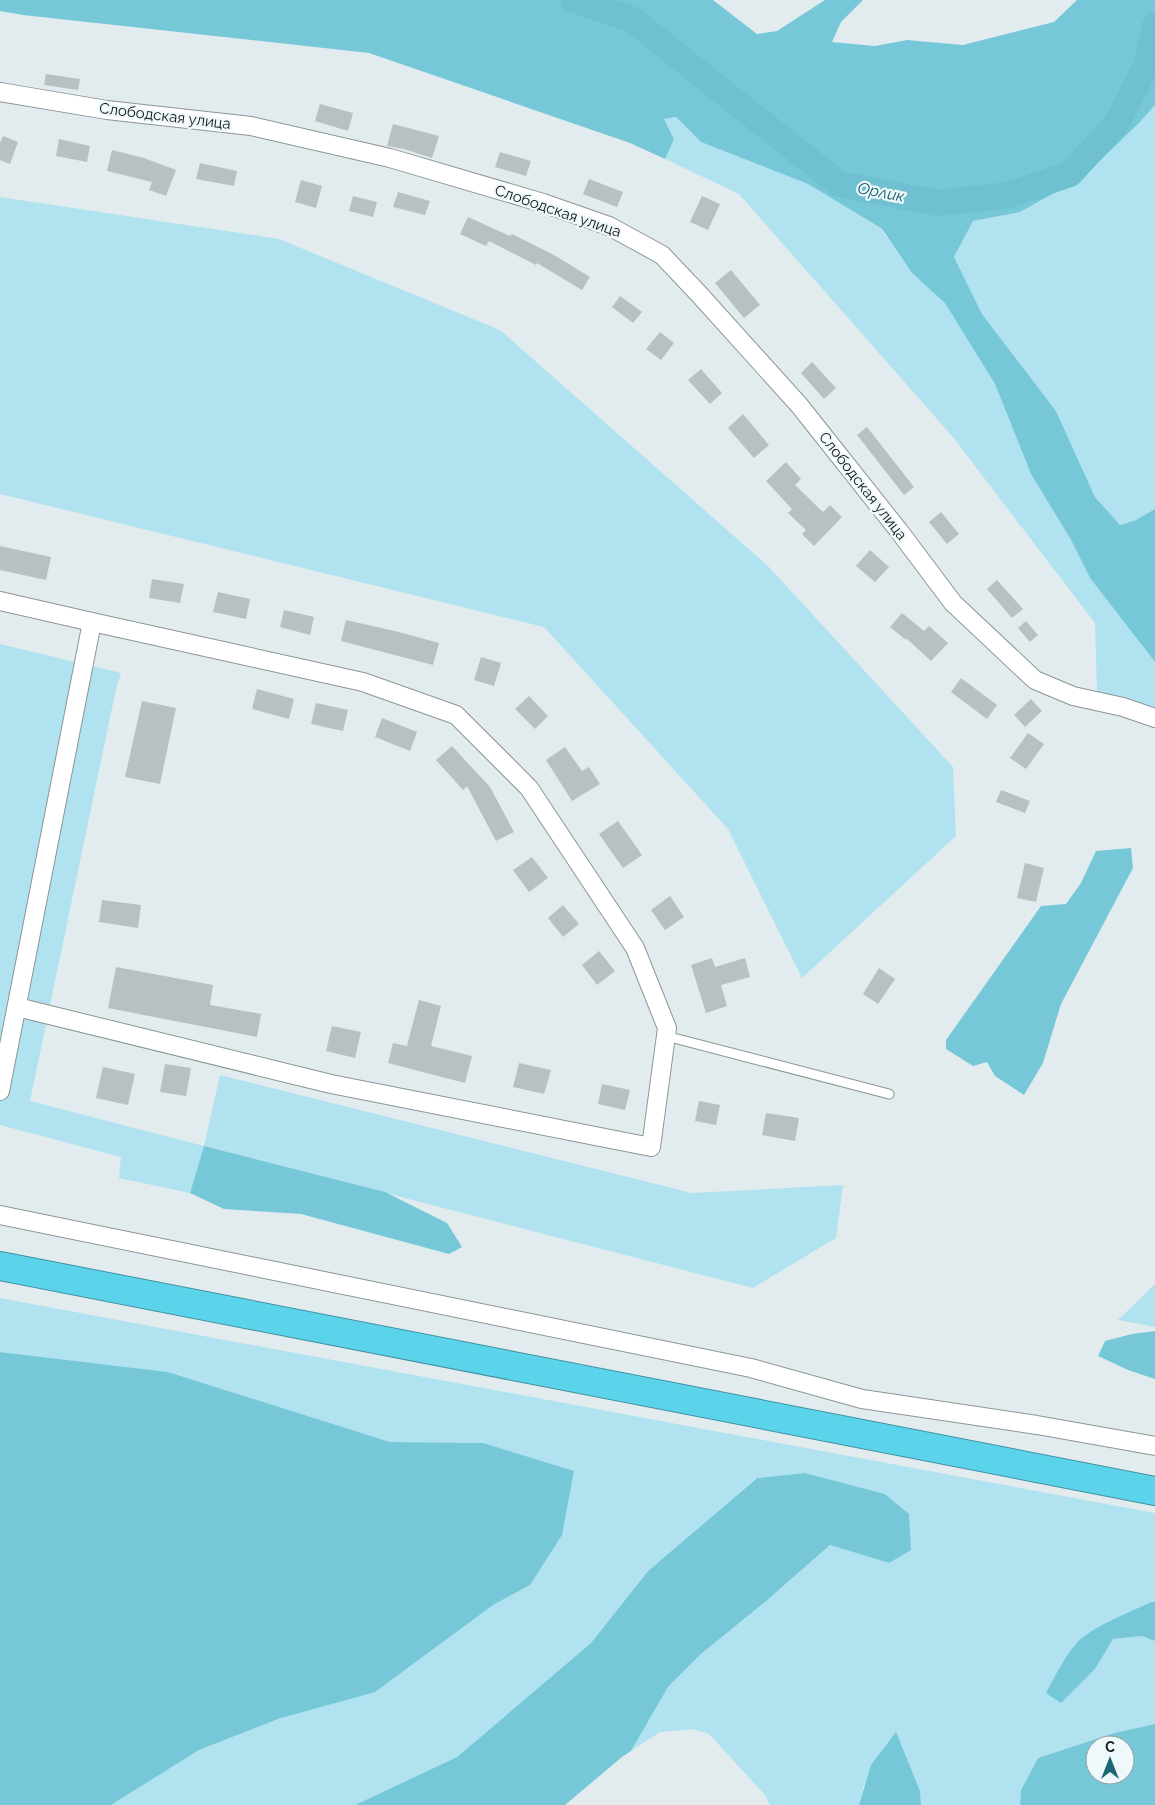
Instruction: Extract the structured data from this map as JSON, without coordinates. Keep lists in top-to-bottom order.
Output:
{
  "streets": {
    "street": ["Слободская улица"]
  },
  "water": ["Орлик"],
  "north": "top"
}
